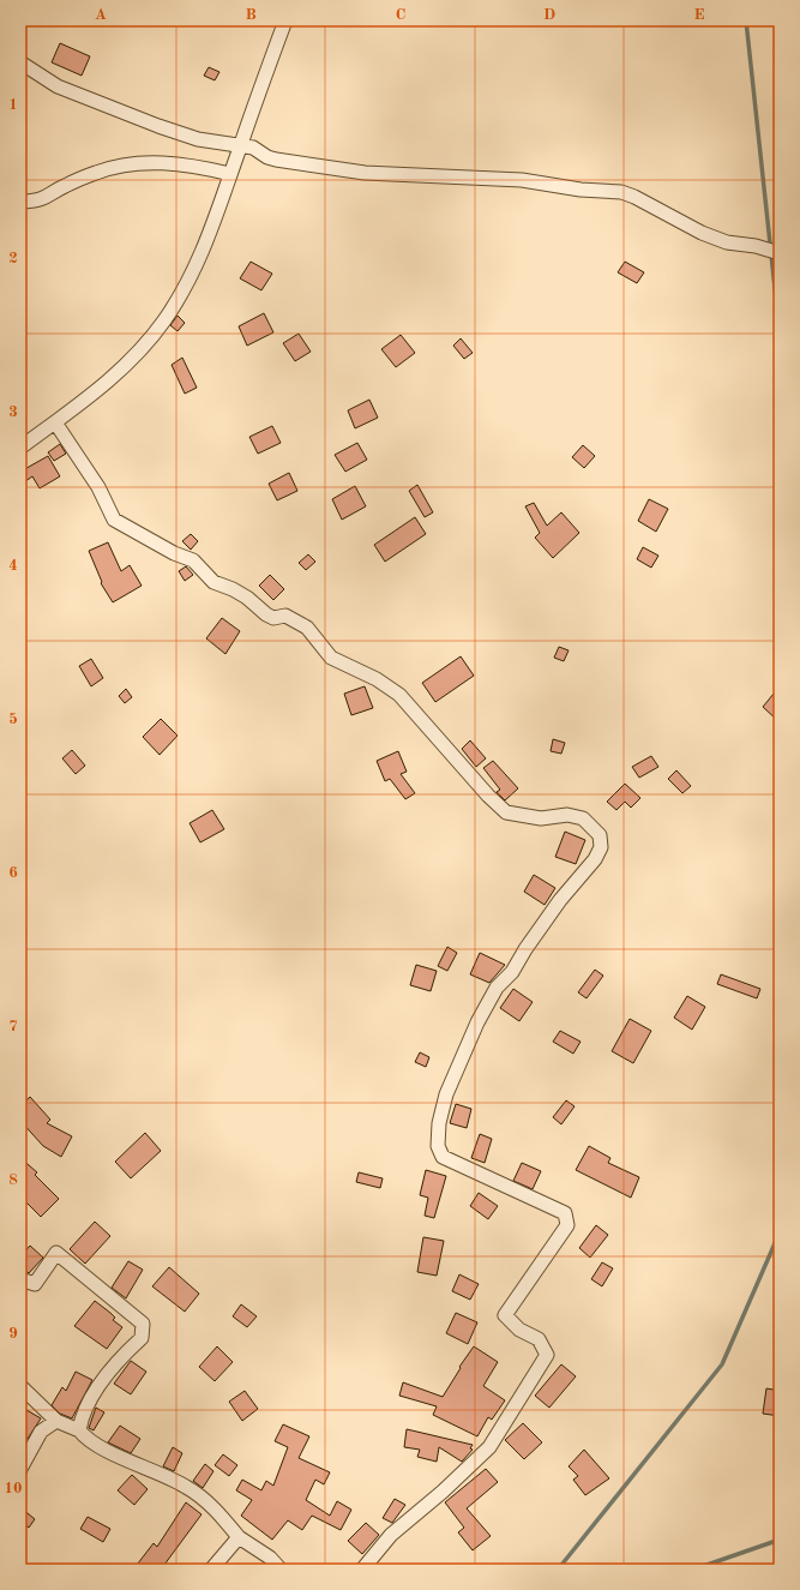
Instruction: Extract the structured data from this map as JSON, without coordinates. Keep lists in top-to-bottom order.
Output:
{
  "grid": {
    "columns": [
      "A",
      "B",
      "C",
      "D",
      "E"
    ],
    "rows": [
      "1",
      "2",
      "3",
      "4",
      "5",
      "6",
      "7",
      "8",
      "9",
      "10"
    ]
  }
}
